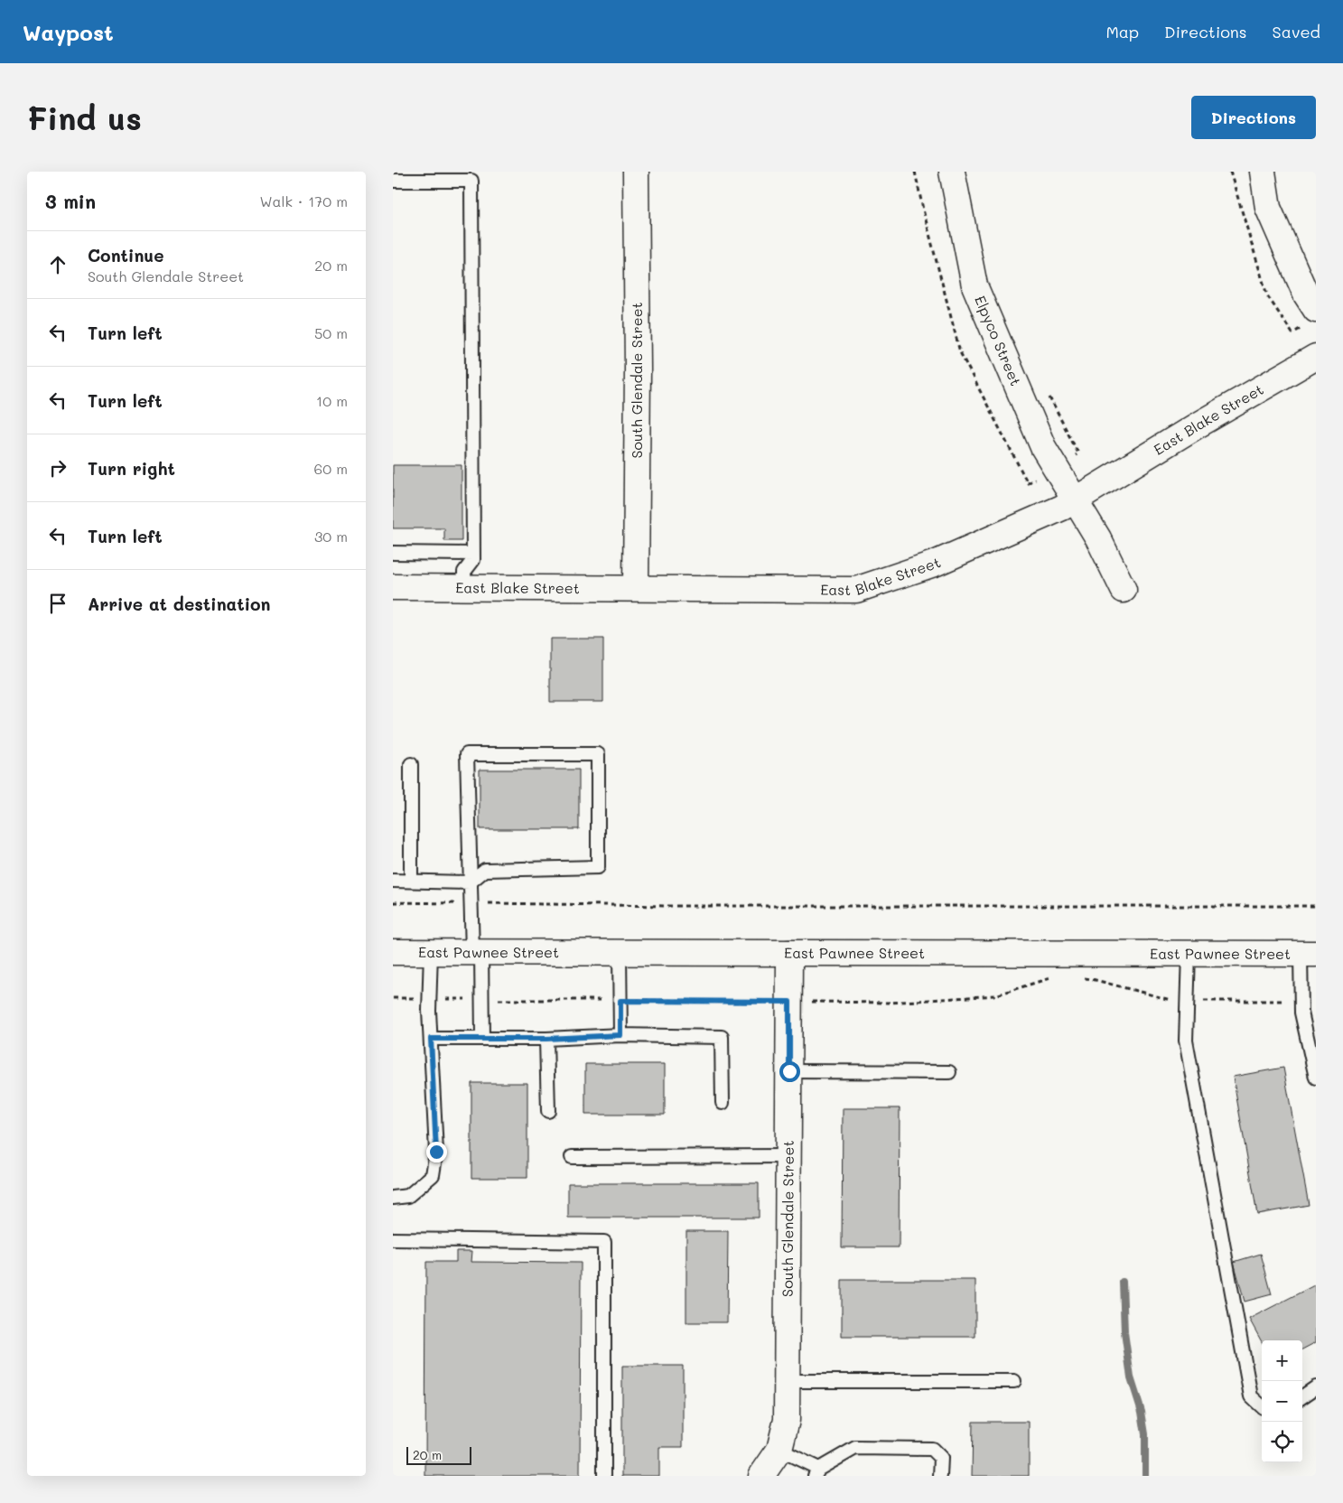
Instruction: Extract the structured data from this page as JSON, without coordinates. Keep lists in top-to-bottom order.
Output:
{
  "streets": {
    "street": [
      "Elpyco Street",
      "South Glendale Street",
      "East Blake Street",
      "East Pawnee Street"
    ]
  },
  "crossings": [
    ["Elpyco Street", "East Blake Street"],
    ["South Glendale Street", "East Blake Street"],
    ["South Glendale Street", "East Pawnee Street"]
  ],
  "scale_bar": "20 m",
  "page": {
    "header": "Waypost",
    "nav": ["Map", "Directions", "Saved"],
    "buttons": "Directions",
    "title": "Find us",
    "heading": ["3 min", "Walk · 170 m"],
    "list": [
      ["Continue", "South Glendale Street", "20 m"],
      ["Turn left", "50 m"],
      ["Turn left", "10 m"],
      ["Turn right", "60 m"],
      ["Turn left", "30 m"],
      "Arrive at destination"
    ],
    "map_buttons": ["+", "−"],
    "scale": "20 m"
  }
}
